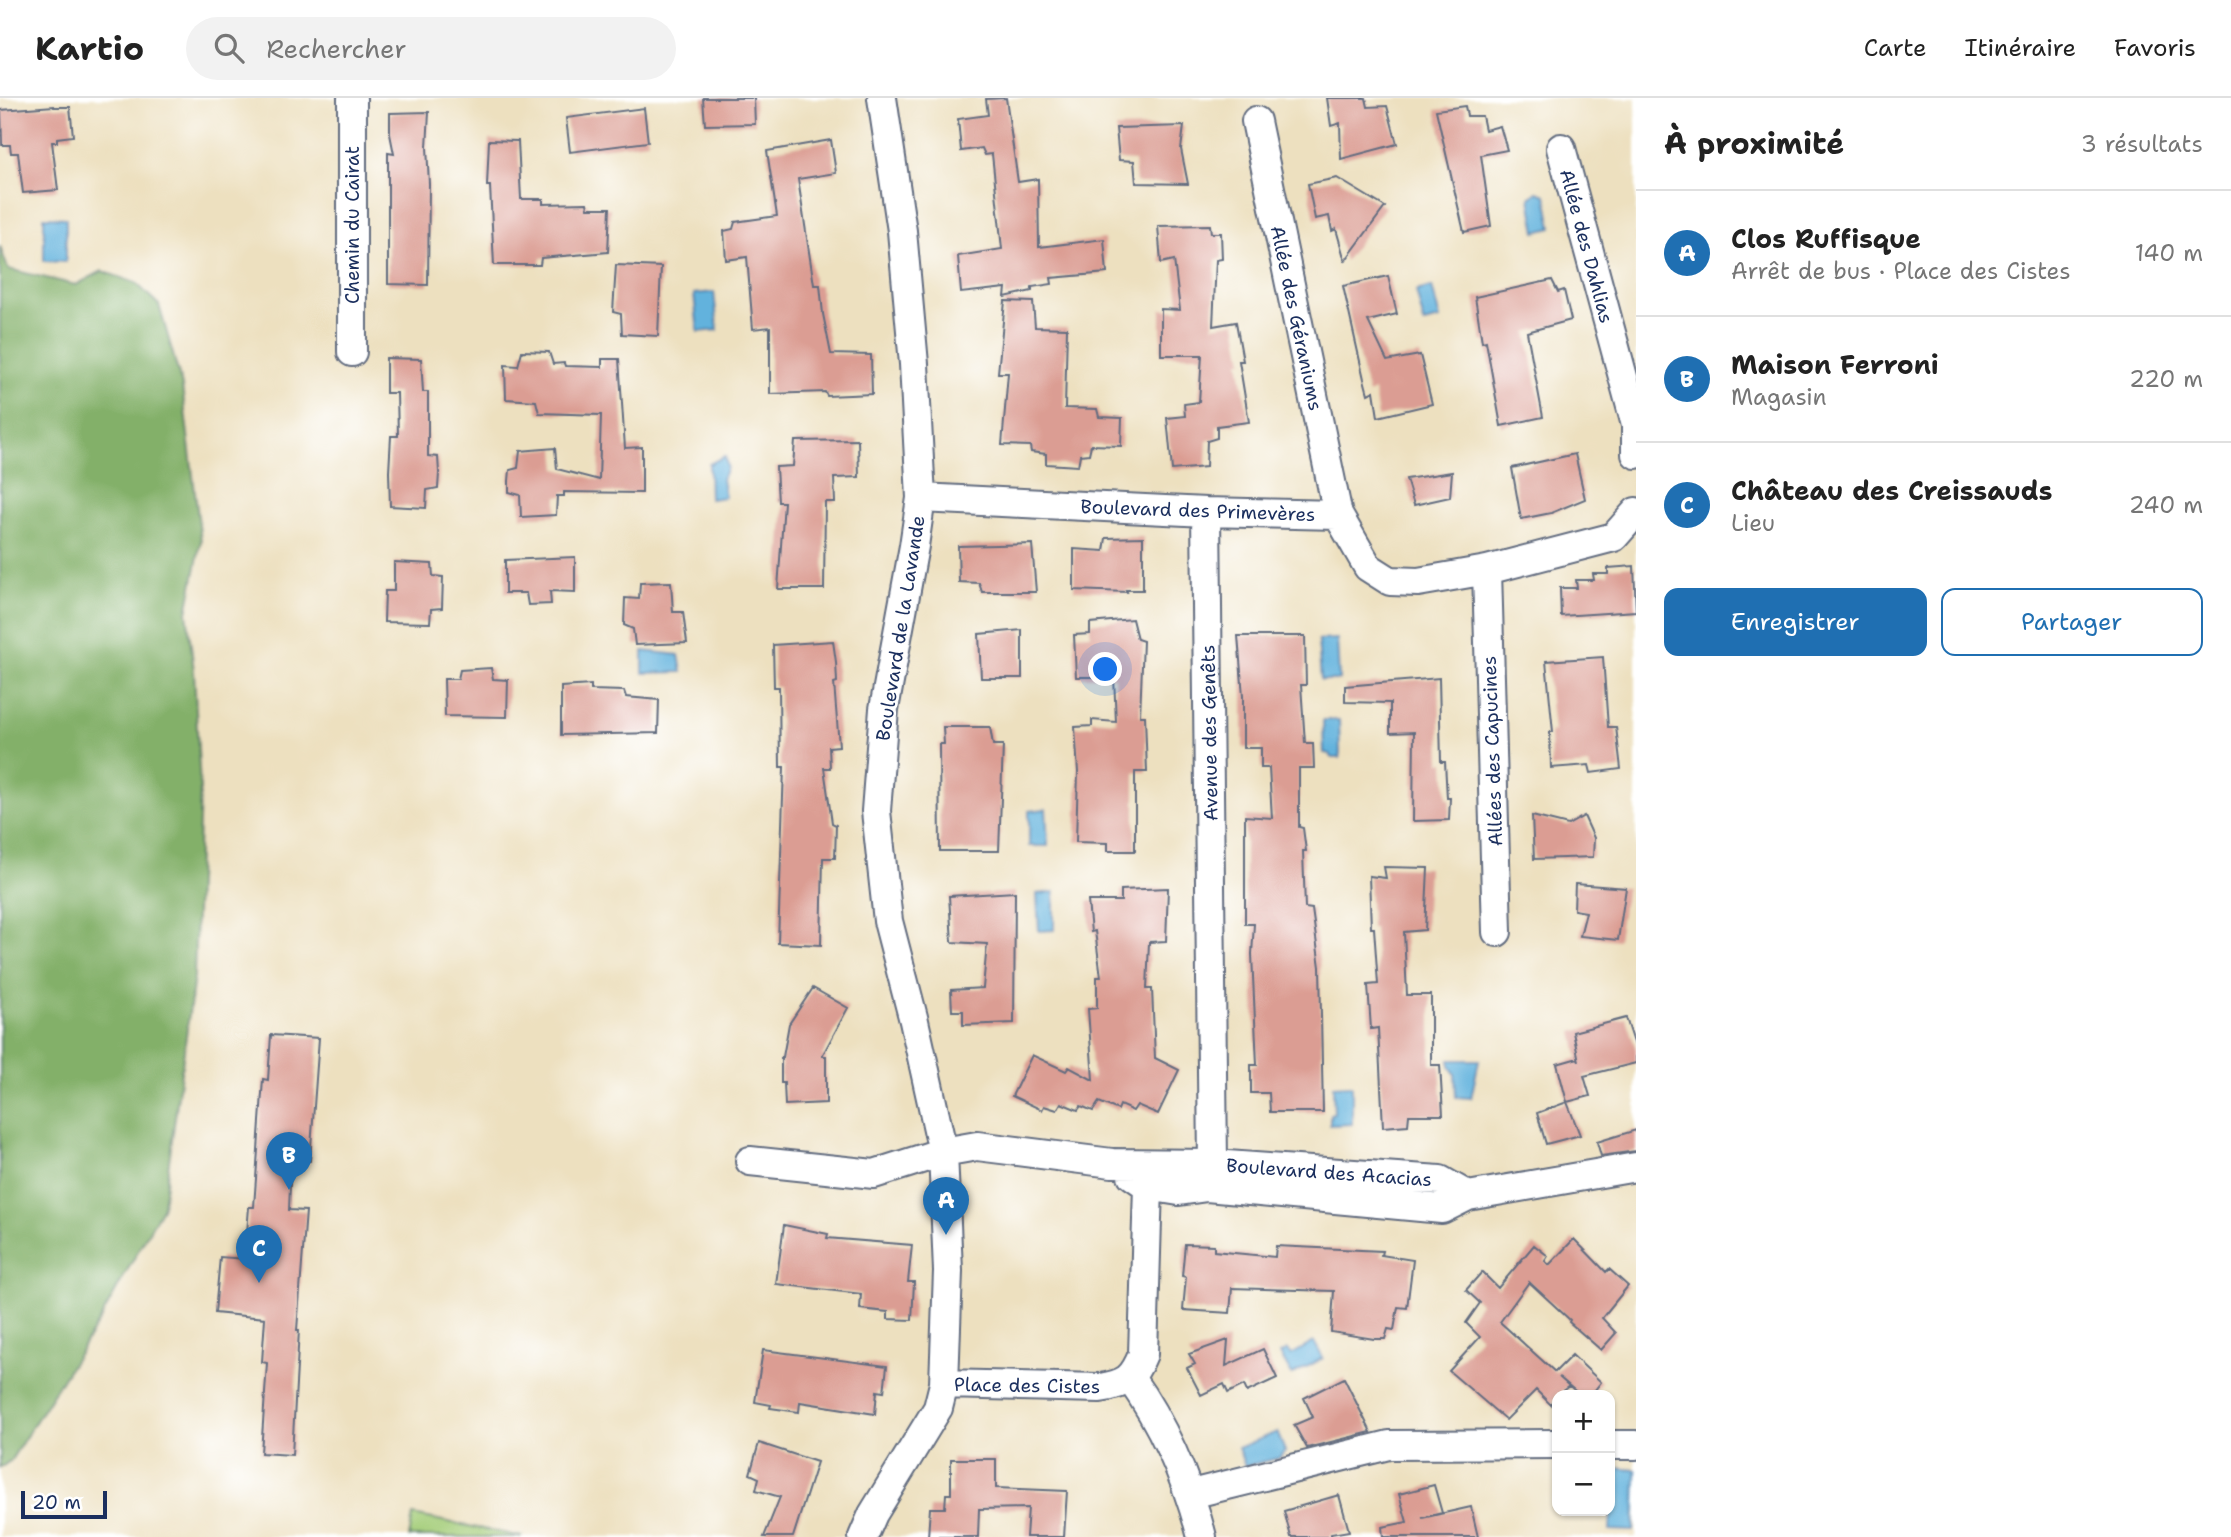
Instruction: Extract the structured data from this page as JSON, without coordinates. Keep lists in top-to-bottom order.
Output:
{
  "streets": {
    "street": [
      "Chemin du Cairat",
      "Allée des Dahlias",
      "Allée des Géraniums",
      "Boulevard des Primevères",
      "Boulevard de la Lavande",
      "Avenue des Genêts",
      "Allées des Capucines",
      "Boulevard des Acacias",
      "Place des Cistes"
    ]
  },
  "crossings": [
    ["Allée des Géraniums", "Boulevard des Primevères"],
    ["Boulevard des Primevères", "Boulevard de la Lavande"],
    ["Boulevard des Primevères", "Avenue des Genêts"],
    ["Boulevard des Primevères", "Allées des Capucines"],
    ["Boulevard de la Lavande", "Boulevard des Acacias"],
    ["Boulevard de la Lavande", "Place des Cistes"],
    ["Avenue des Genêts", "Boulevard des Acacias"],
    ["Boulevard des Acacias", "Place des Cistes"]
  ],
  "scale_bar": "20 m",
  "page": {
    "header": "Kartio",
    "search": "Rechercher",
    "nav": ["Carte", "Itinéraire", "Favoris"],
    "heading": ["À proximité", "3 résultats"],
    "list": [
      {
        "mark": "A",
        "name": "Clos Ruffisque",
        "note": "Arrêt de bus · Place des Cistes",
        "value": "140 m"
      },
      {
        "mark": "B",
        "name": "Maison Ferroni",
        "note": "Magasin",
        "value": "220 m"
      },
      {
        "mark": "C",
        "name": "Château des Creissauds",
        "note": "Lieu",
        "value": "240 m"
      }
    ],
    "buttons": ["Enregistrer", "Partager"],
    "pins": ["B", "A", "C"],
    "map_buttons": ["+", "−"],
    "scale": "20 m"
  }
}
